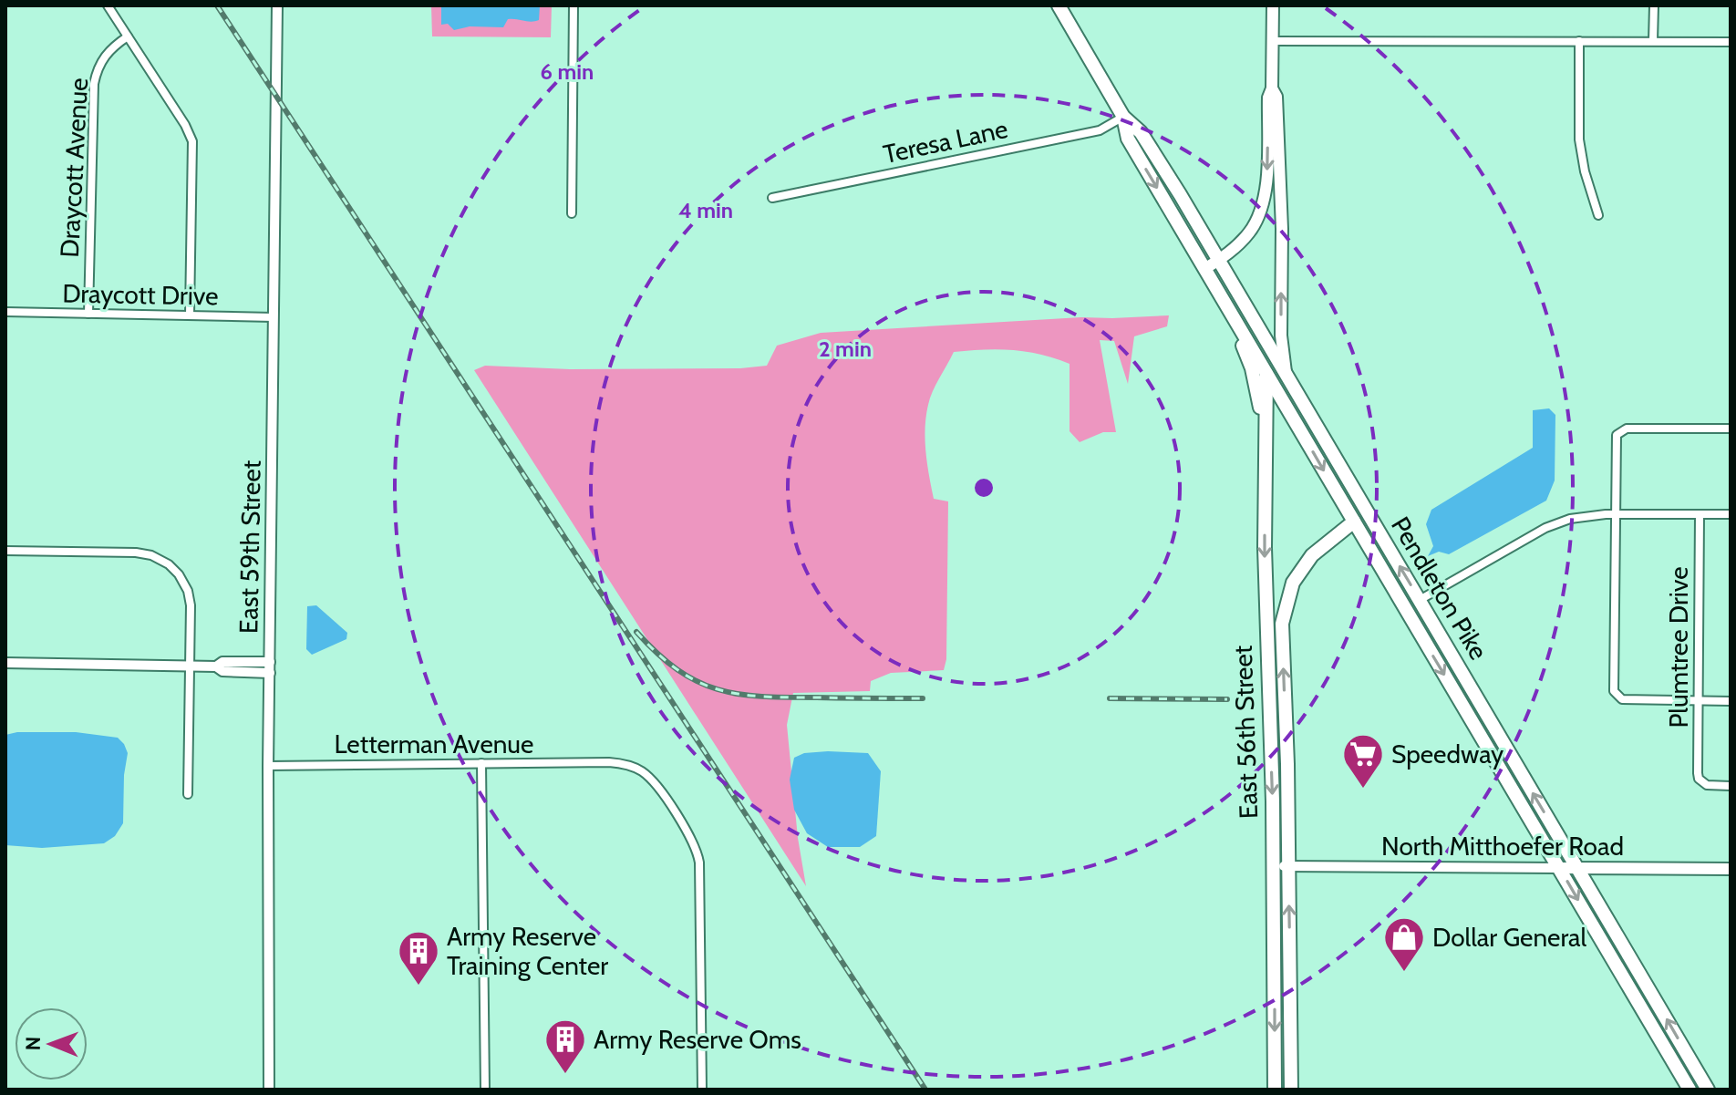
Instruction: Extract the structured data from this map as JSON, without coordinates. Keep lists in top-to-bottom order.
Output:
{
  "streets": {
    "main road": ["Pendleton Pike", "East 56th Street", "North Mitthoefer Road"],
    "street": [
      "Teresa Lane",
      "Draycott Avenue",
      "Draycott Drive",
      "East 59th Street",
      "Plumtree Drive",
      "Letterman Avenue"
    ]
  },
  "crossings": [
    ["Teresa Lane", "Pendleton Pike"],
    ["Draycott Avenue", "Draycott Drive"],
    ["Draycott Drive", "East 59th Street"],
    ["East 59th Street", "Letterman Avenue"],
    ["Pendleton Pike", "East 56th Street"],
    ["Pendleton Pike", "North Mitthoefer Road"],
    ["East 56th Street", "North Mitthoefer Road"]
  ],
  "places": {
    "supermarket": ["Speedway"],
    "shop": ["Dollar General"],
    "building": ["Army Reserve Training Center", "Army Reserve Oms"]
  },
  "north": "left",
  "rings": ["6 min", "4 min", "2 min"]
}
